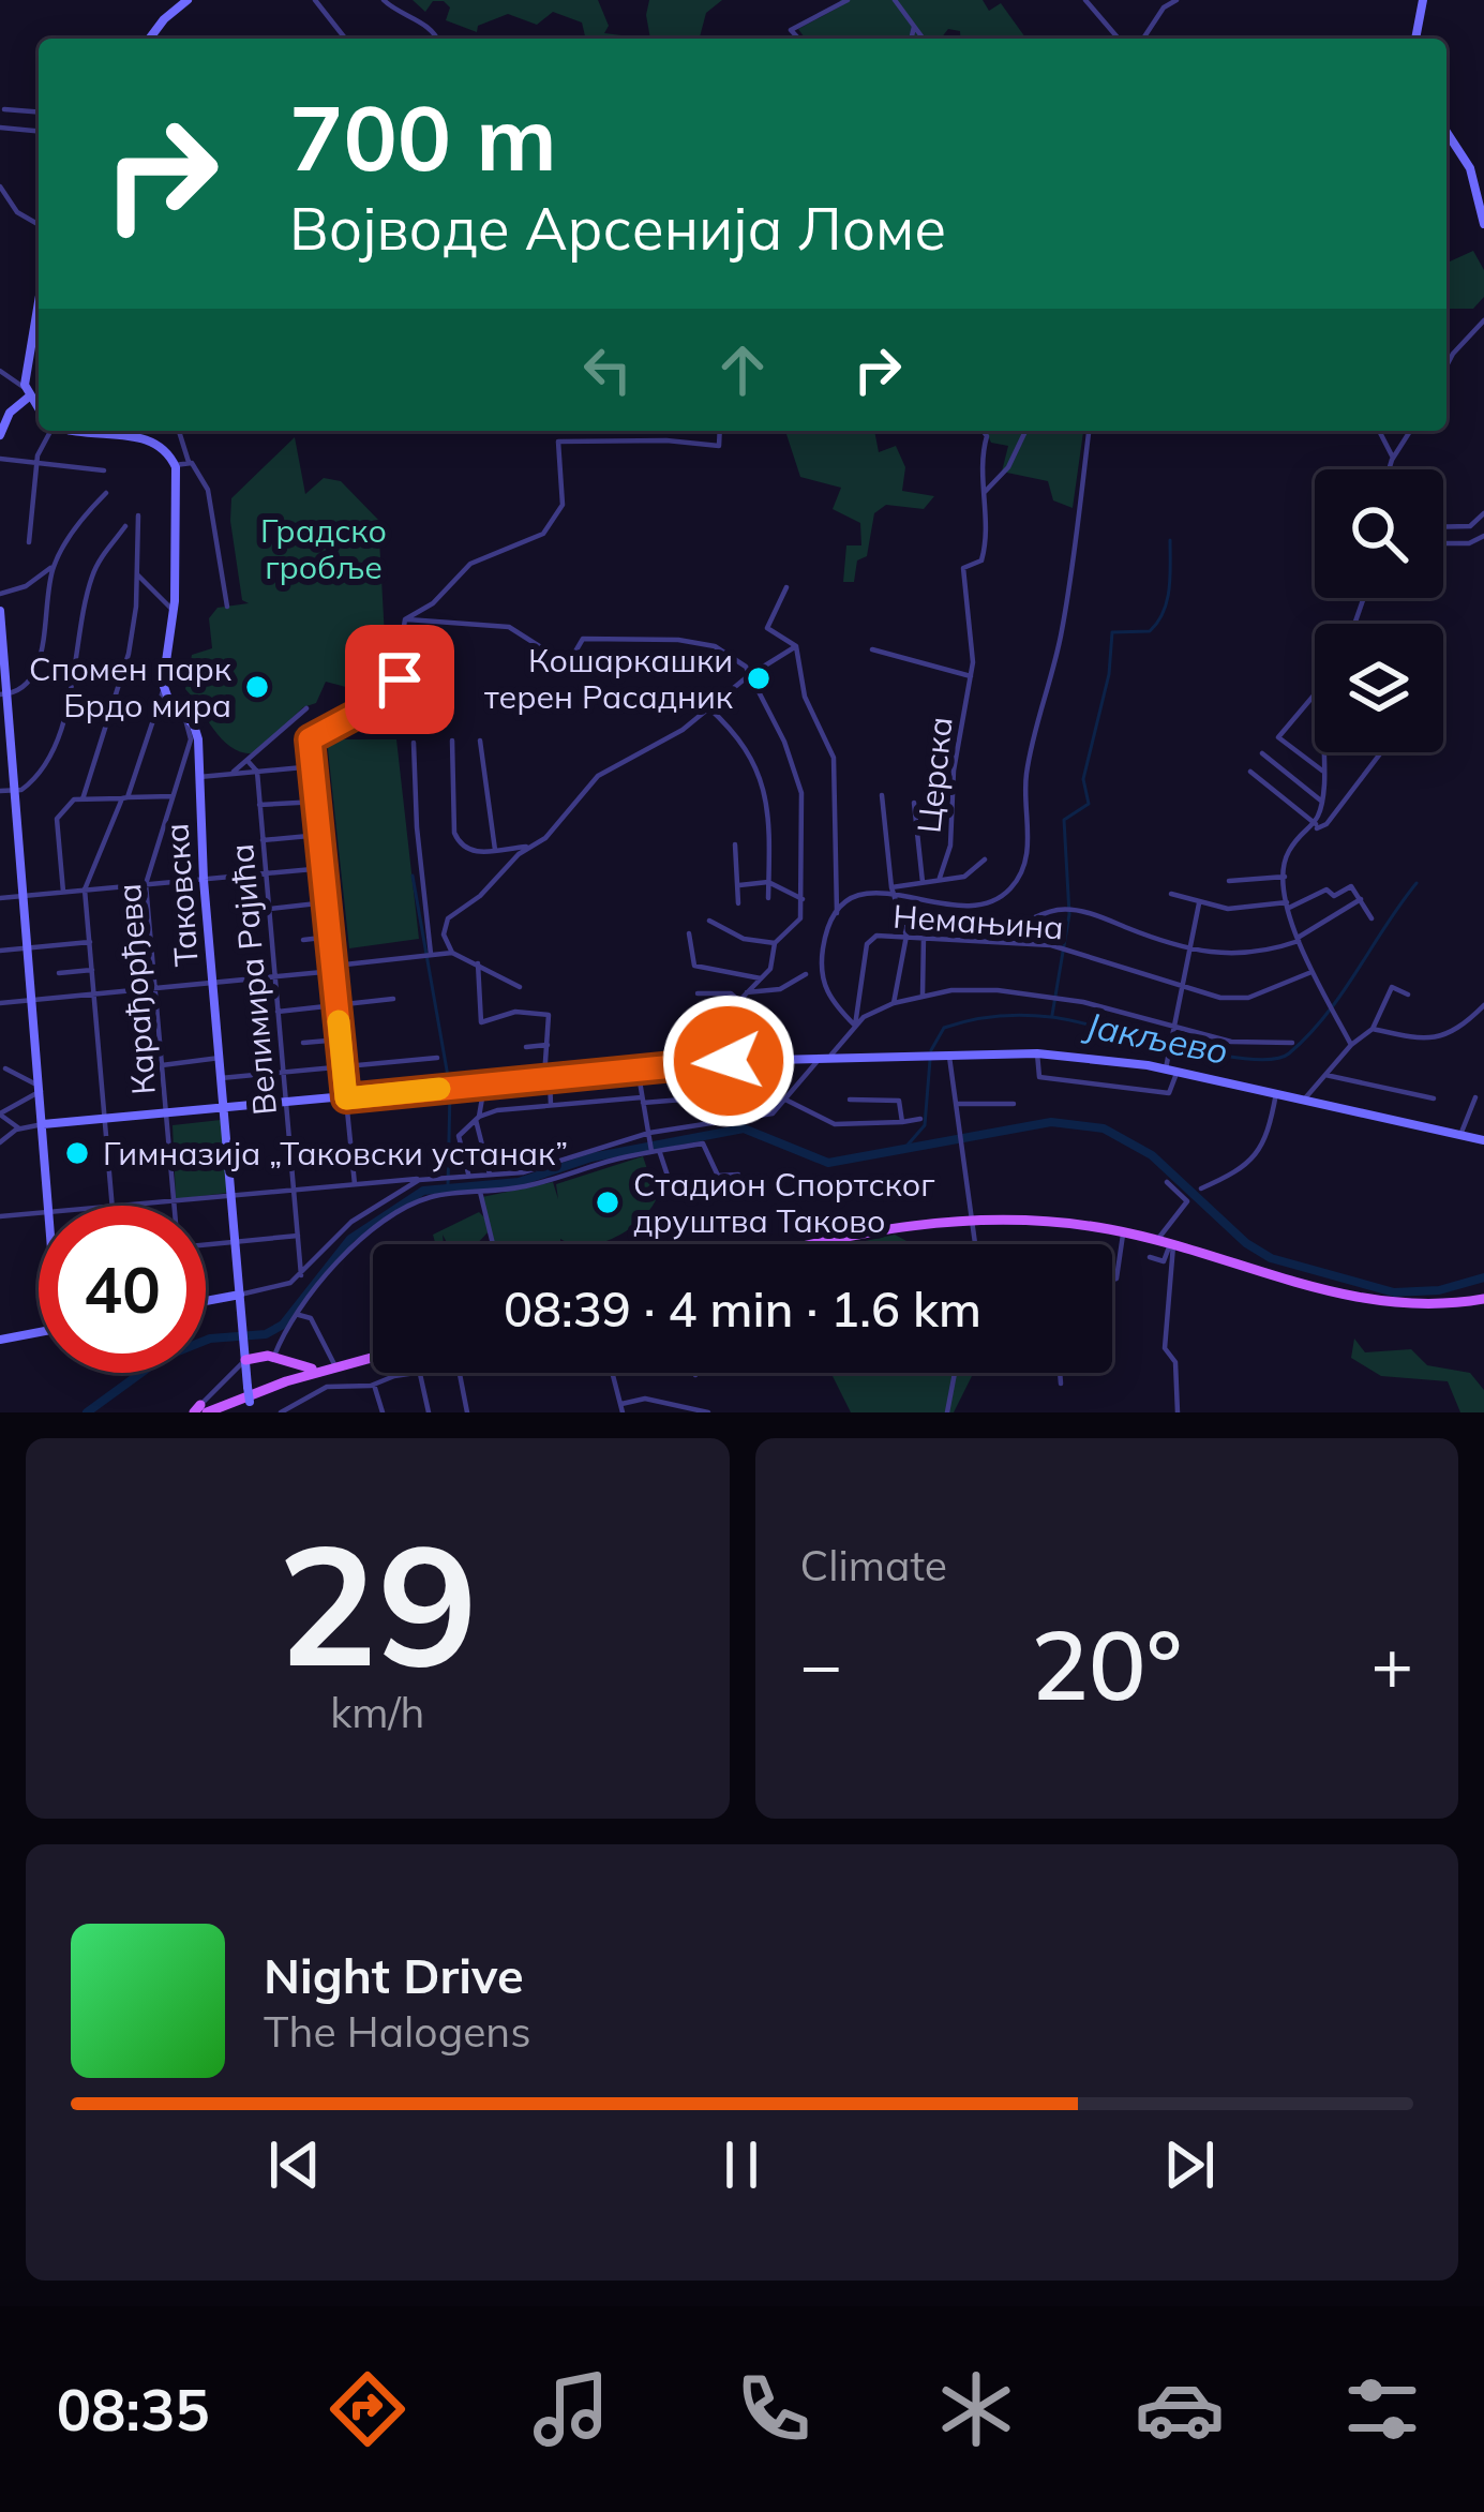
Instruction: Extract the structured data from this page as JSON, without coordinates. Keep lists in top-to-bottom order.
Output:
{
  "streets": {
    "street": [
      "Церска",
      "Таковска",
      "Немањина",
      "Велимира Рајића",
      "Карађорђева"
    ]
  },
  "crossings": [
    ["Таковска", "Карађорђева"]
  ],
  "water": ["Јакљево"],
  "parks": ["Градско гробље"],
  "places": [
    "Кошаркашки терен Расадник",
    "Спомен парк Брдо мира",
    "Гимназија „Таковски устанак”",
    "Стадион Спортског друштва Таково"
  ],
  "page": {
    "turn": ["700 m", "Војводе Арсенија Ломе"],
    "limit": "40",
    "trip": "08:39 · 4 min · 1.6 km",
    "tile": [
      ["29", "km/h"],
      "Climate"
    ],
    "heat": ["−", "20°", "+"],
    "song": ["Night Drive", "The Halogens"],
    "tabs": "08:35"
  }
}
